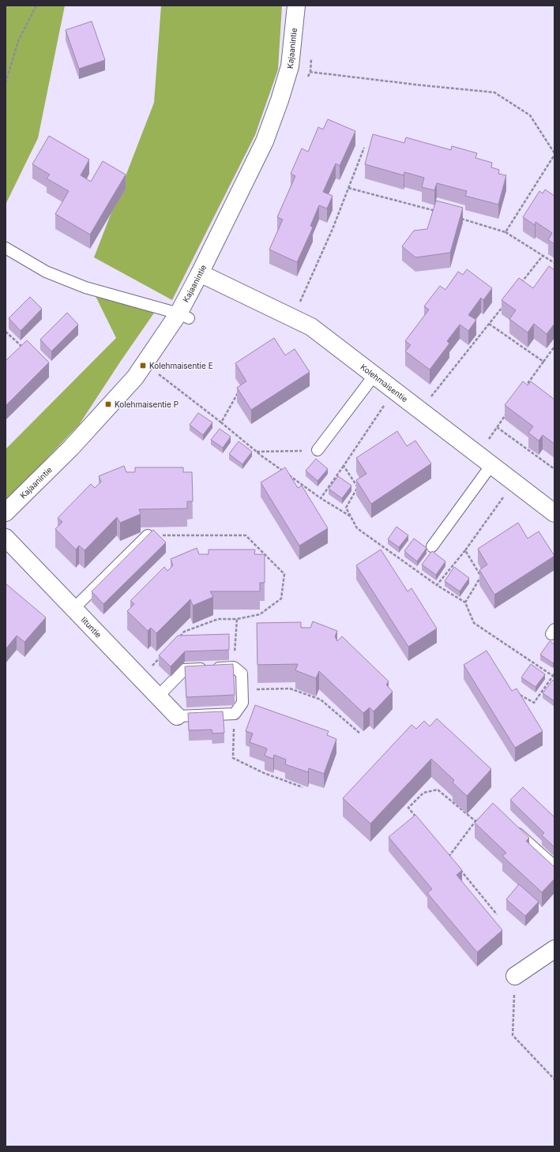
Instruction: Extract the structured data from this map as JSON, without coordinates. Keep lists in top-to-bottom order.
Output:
{
  "streets": {
    "street": ["Kajaanintie", "Kolehmaisentie", "Iituntie"]
  },
  "crossings": [
    ["Kajaanintie", "Kolehmaisentie"]
  ],
  "places": {
    "transit": ["Kolehmaisentie E", "Kolehmaisentie P"]
  }
}
